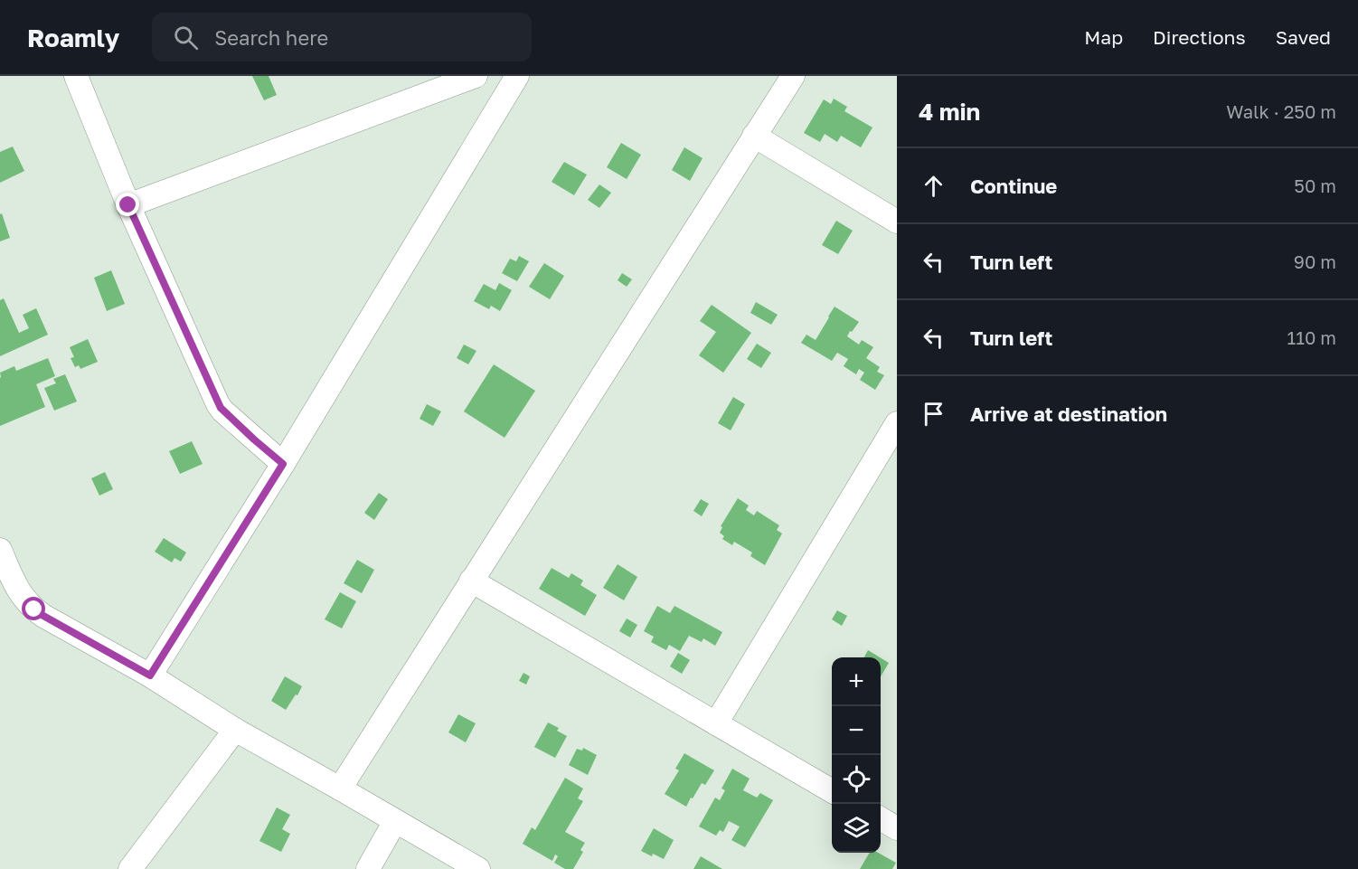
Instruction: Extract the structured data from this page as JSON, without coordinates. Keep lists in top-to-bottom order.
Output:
{
  "page": {
    "header": "Roamly",
    "search": "Search here",
    "nav": ["Map", "Directions", "Saved"],
    "heading": ["4 min", "Walk · 250 m"],
    "list": [
      ["Continue", "50 m"],
      ["Turn left", "90 m"],
      ["Turn left", "110 m"],
      "Arrive at destination"
    ],
    "map_buttons": ["+", "−"]
  }
}
